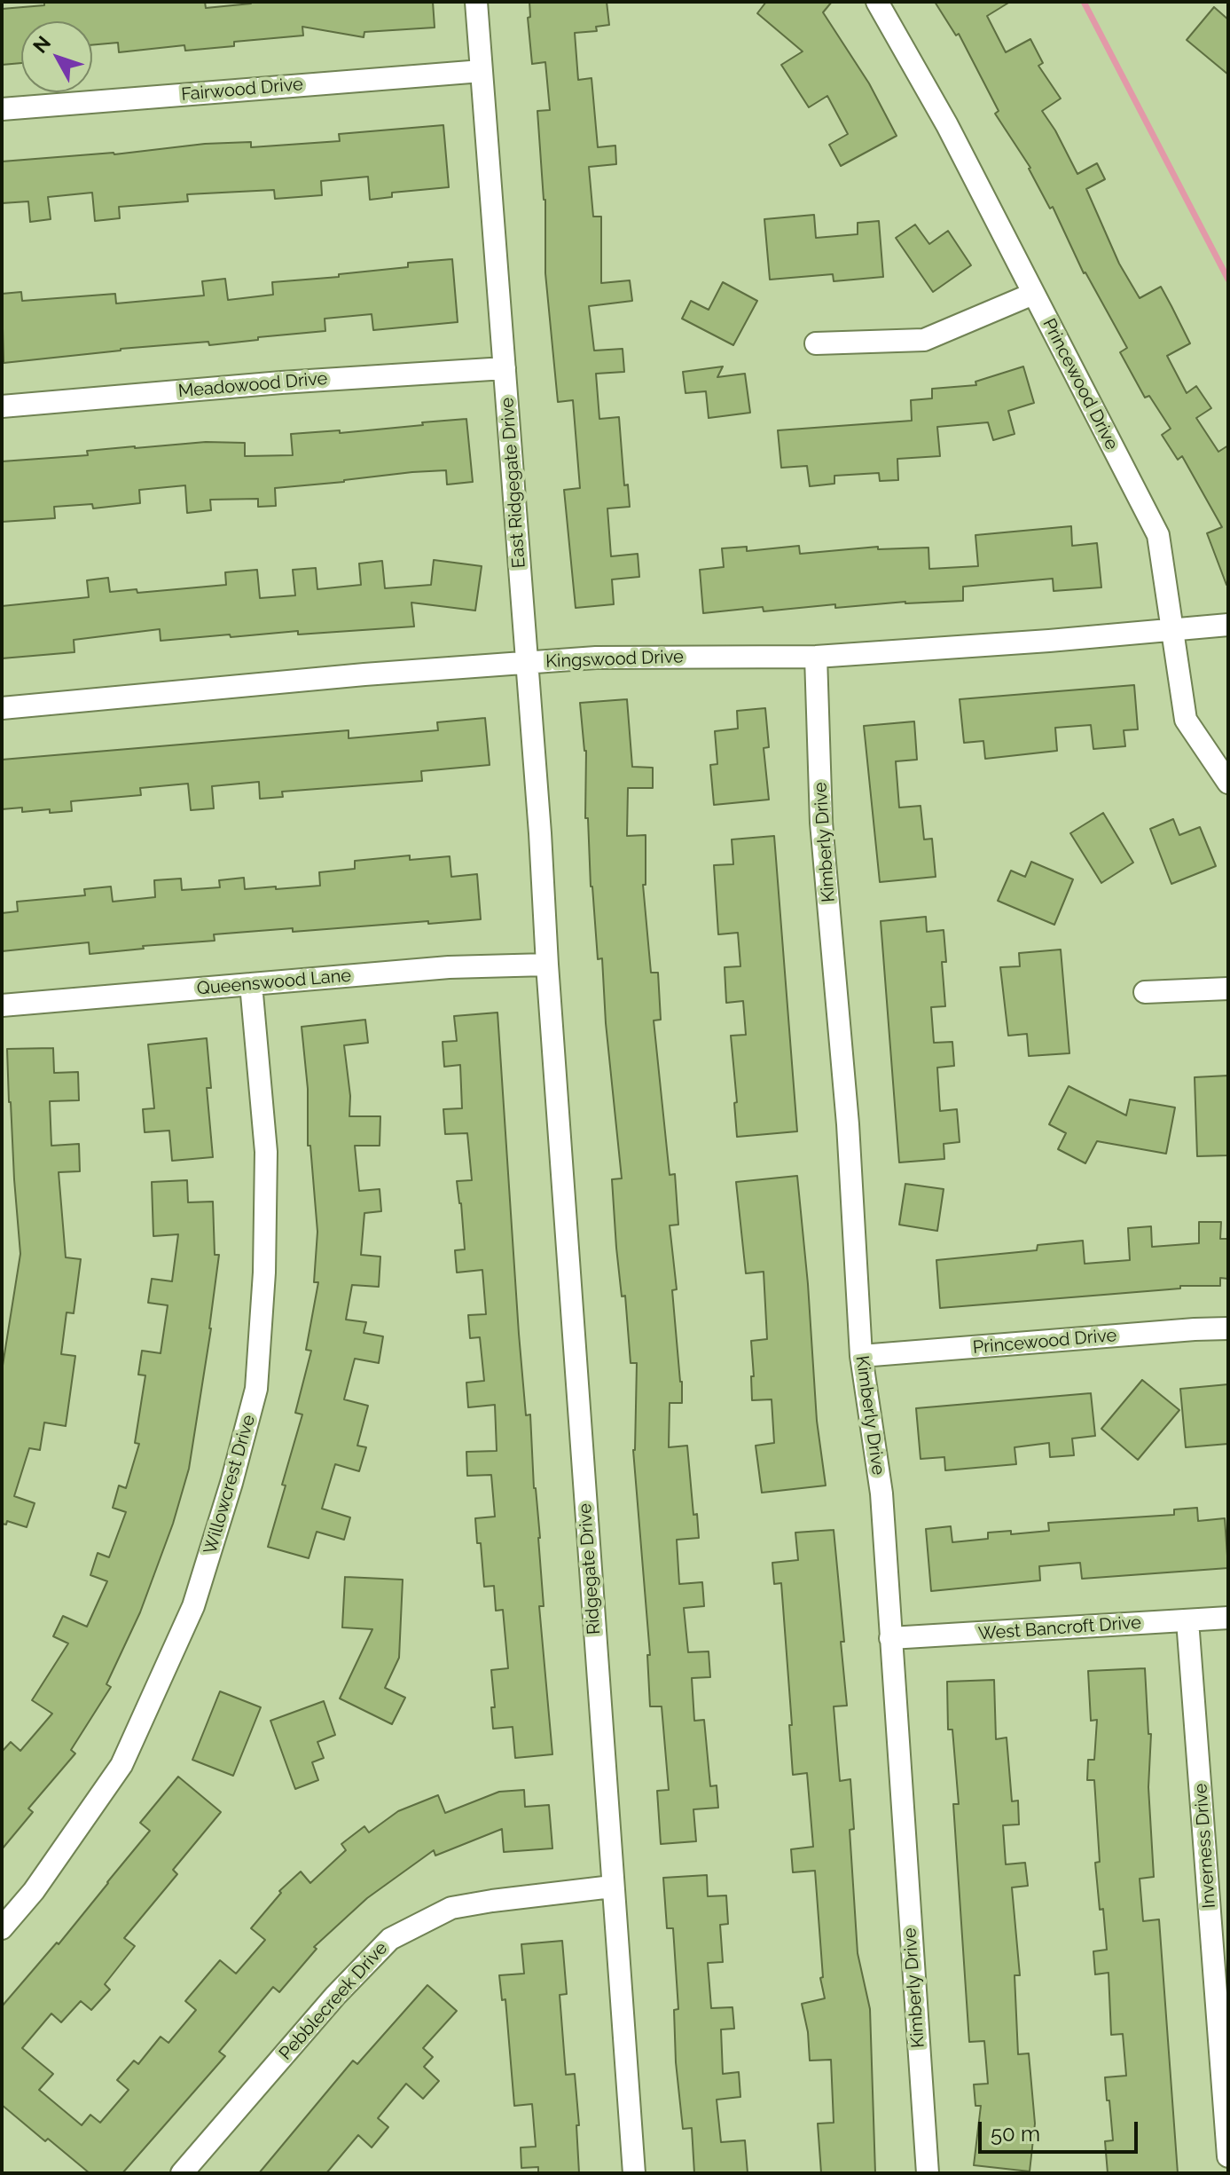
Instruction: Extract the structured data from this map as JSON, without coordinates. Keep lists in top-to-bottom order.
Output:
{
  "streets": {
    "street": [
      "Fairwood Drive",
      "Princewood Drive",
      "Meadowood Drive",
      "East Ridgegate Drive",
      "Kingswood Drive",
      "Kimberly Drive",
      "Queenswood Lane",
      "Willowcrest Drive",
      "Ridgegate Drive",
      "West Bancroft Drive",
      "Inverness Drive",
      "Pebblecreek Drive"
    ]
  },
  "crossings": [
    ["Fairwood Drive", "East Ridgegate Drive"],
    ["Princewood Drive", "Kingswood Drive"],
    ["Princewood Drive", "Kimberly Drive"],
    ["Meadowood Drive", "East Ridgegate Drive"],
    ["East Ridgegate Drive", "Kingswood Drive"],
    ["East Ridgegate Drive", "Queenswood Lane"],
    ["East Ridgegate Drive", "Ridgegate Drive"],
    ["Kingswood Drive", "Kimberly Drive"],
    ["Kimberly Drive", "West Bancroft Drive"],
    ["Queenswood Lane", "Willowcrest Drive"],
    ["Queenswood Lane", "Ridgegate Drive"],
    ["Ridgegate Drive", "Pebblecreek Drive"],
    ["West Bancroft Drive", "Inverness Drive"]
  ],
  "scale_bar": "50 m",
  "north": "top left"
}
